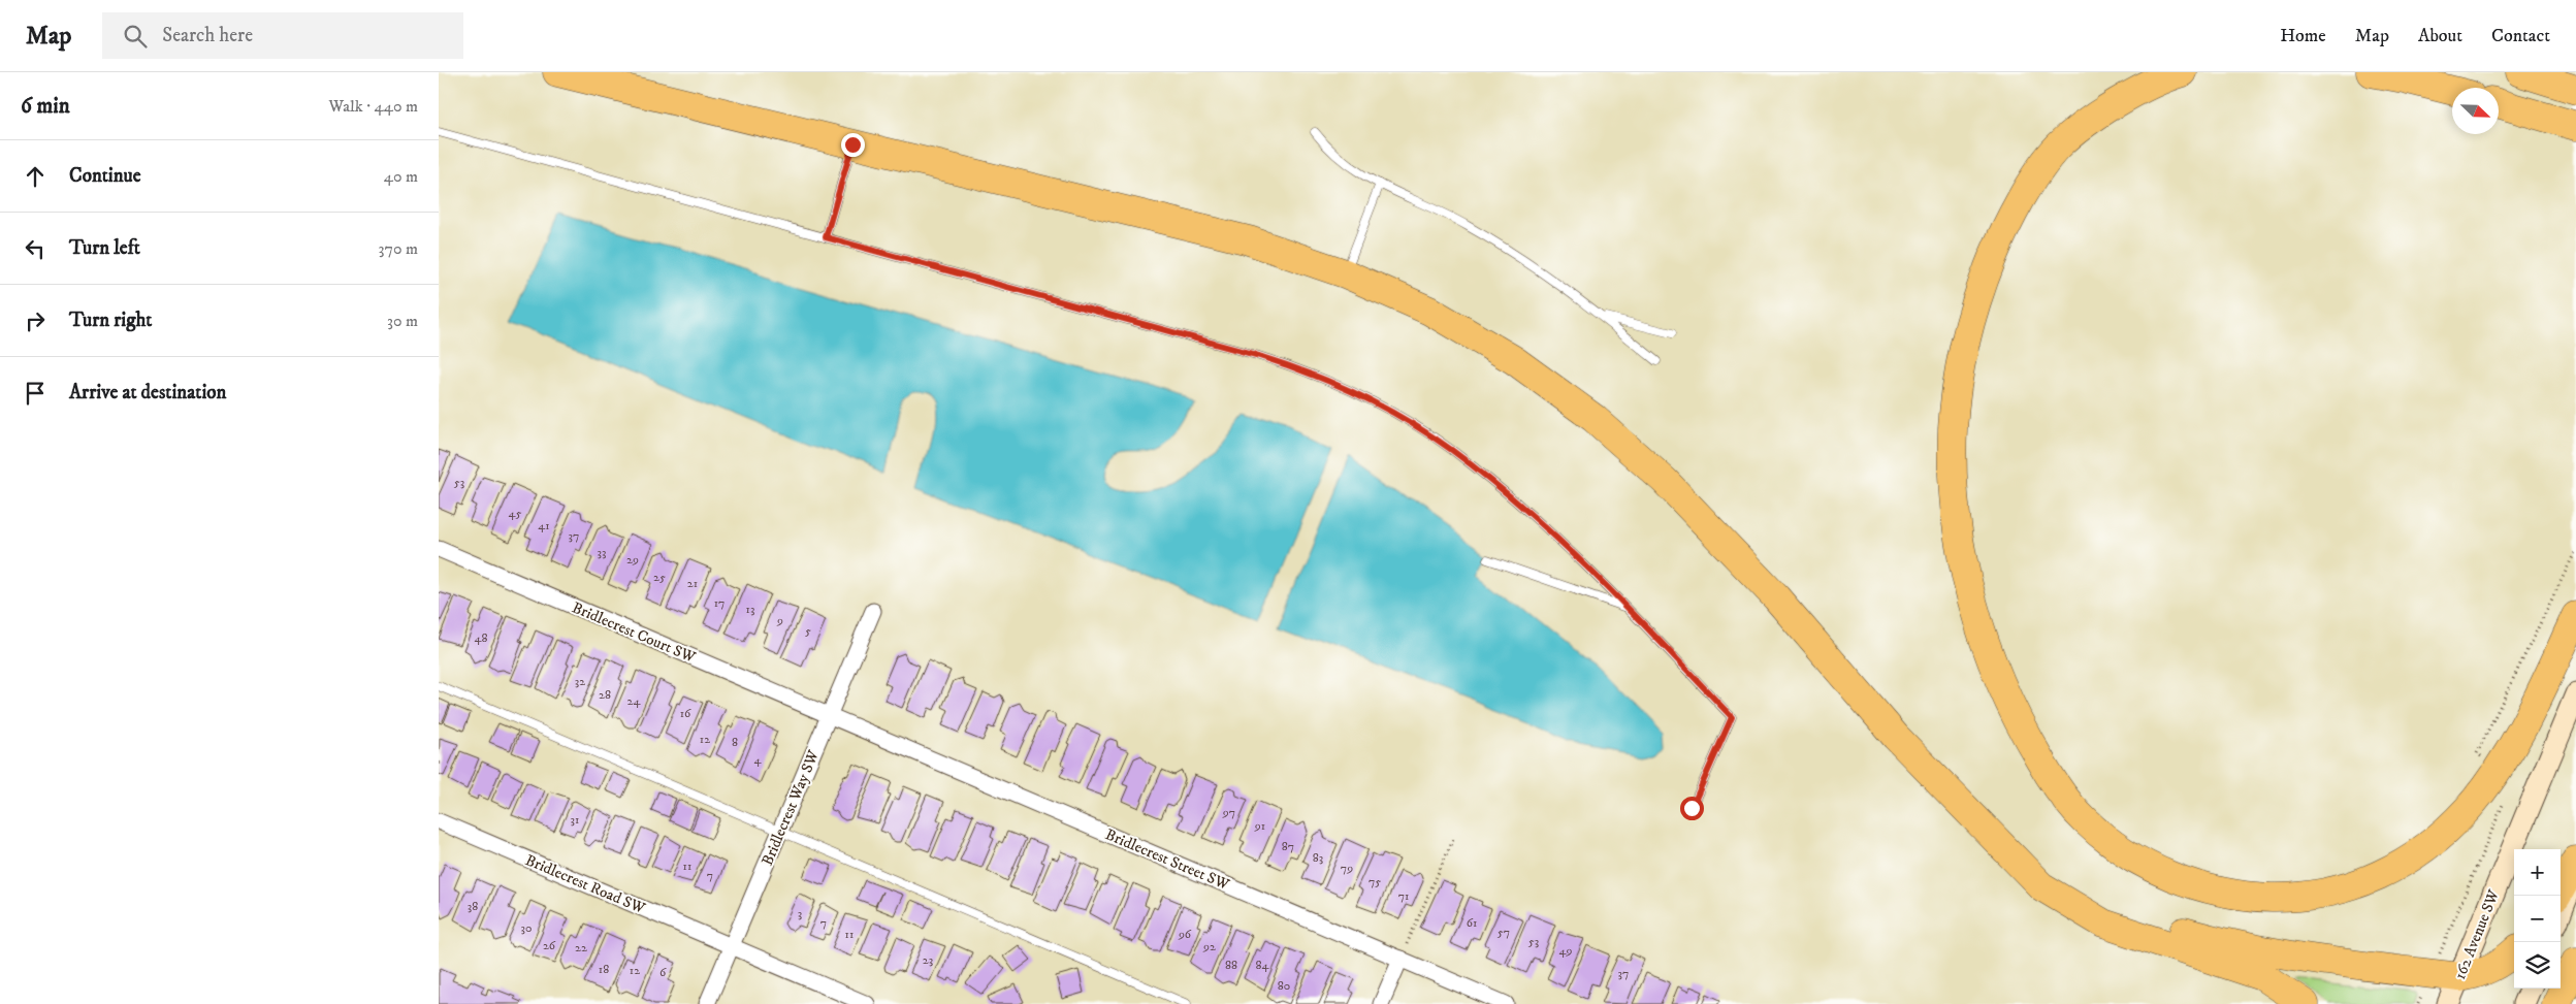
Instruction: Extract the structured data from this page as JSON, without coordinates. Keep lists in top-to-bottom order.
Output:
{
  "streets": {
    "main road": ["162 Avenue SW"],
    "street": [
      "Bridlecrest Court SW",
      "Bridlecrest Way SW",
      "Bridlecrest Street SW",
      "Bridlecrest Road SW"
    ]
  },
  "crossings": [
    ["Bridlecrest Court SW", "Bridlecrest Way SW"],
    ["Bridlecrest Court SW", "Bridlecrest Street SW"],
    ["Bridlecrest Way SW", "Bridlecrest Street SW"],
    ["Bridlecrest Way SW", "Bridlecrest Road SW"]
  ],
  "house_numbers": [
    "53",
    "45",
    "41",
    "37",
    "33",
    "29",
    "25",
    "21",
    "17",
    "13",
    "9",
    "5",
    "48",
    "32",
    "28",
    "24",
    "16",
    "12",
    "8",
    "4",
    "97",
    "31",
    "91",
    "87",
    "83",
    "11",
    "79",
    "7",
    "75",
    "71",
    "38",
    "3",
    "7",
    "61",
    "30",
    "57",
    "11",
    "96",
    "53",
    "26",
    "92",
    "22",
    "49",
    "23",
    "88",
    "84",
    "18",
    "12",
    "6",
    "37",
    "80"
  ],
  "north": "bottom right",
  "page": {
    "header": "Map",
    "search": "Search here",
    "nav": [
      "Home",
      "Map",
      "About",
      "Contact"
    ],
    "heading": ["6 min", "Walk · 440 m"],
    "list": [
      ["Continue", "40 m"],
      ["Turn left", "370 m"],
      ["Turn right", "30 m"],
      "Arrive at destination"
    ],
    "map_buttons": ["+", "−"]
  }
}
